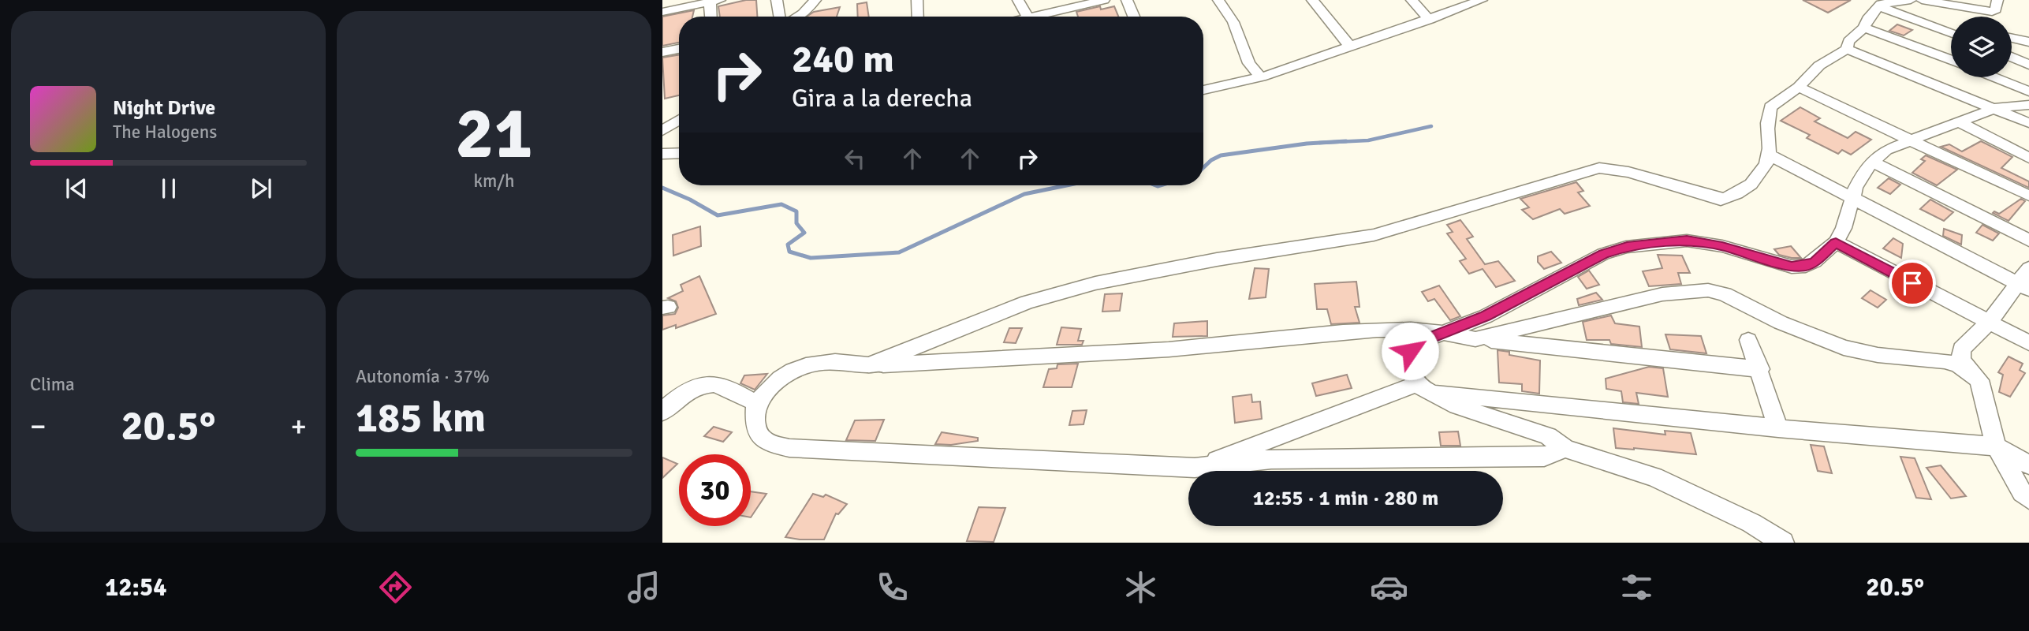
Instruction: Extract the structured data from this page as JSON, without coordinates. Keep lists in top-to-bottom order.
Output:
{
  "page": {
    "tile": [
      ["21", "km/h"],
      "Clima",
      ["Autonomía · 37%", "185 km"]
    ],
    "turn": ["240 m", "Gira a la derecha"],
    "song": ["Night Drive", "The Halogens"],
    "heat": ["−", "20.5°", "+"],
    "limit": "30",
    "trip": "12:55 · 1 min · 280 m",
    "tabs": ["12:54", "20.5°"]
  }
}
